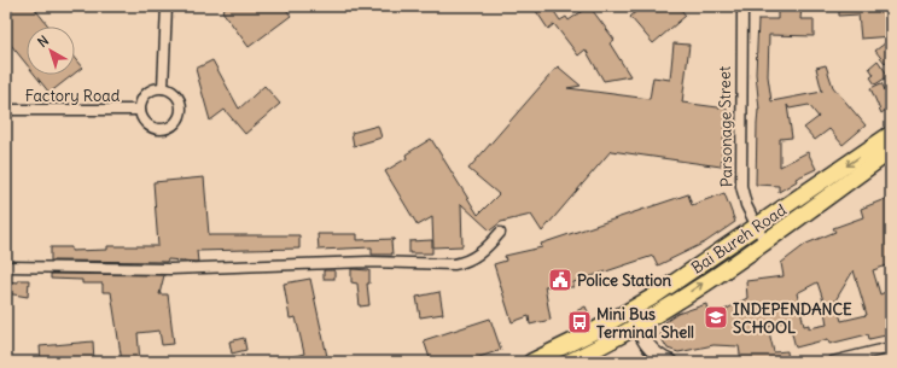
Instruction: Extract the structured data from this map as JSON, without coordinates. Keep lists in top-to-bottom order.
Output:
{
  "streets": {
    "highway": ["Bai Bureh Road"],
    "street": ["Factory Road", "Parsonage Street"]
  },
  "crossings": [
    ["Parsonage Street", "Bai Bureh Road"]
  ],
  "places": {
    "public building": ["Police Station"],
    "school or university": ["INDEPENDANCE SCHOOL"],
    "bus stop": ["Mini Bus Terminal Shell"]
  },
  "north": "top left"
}
